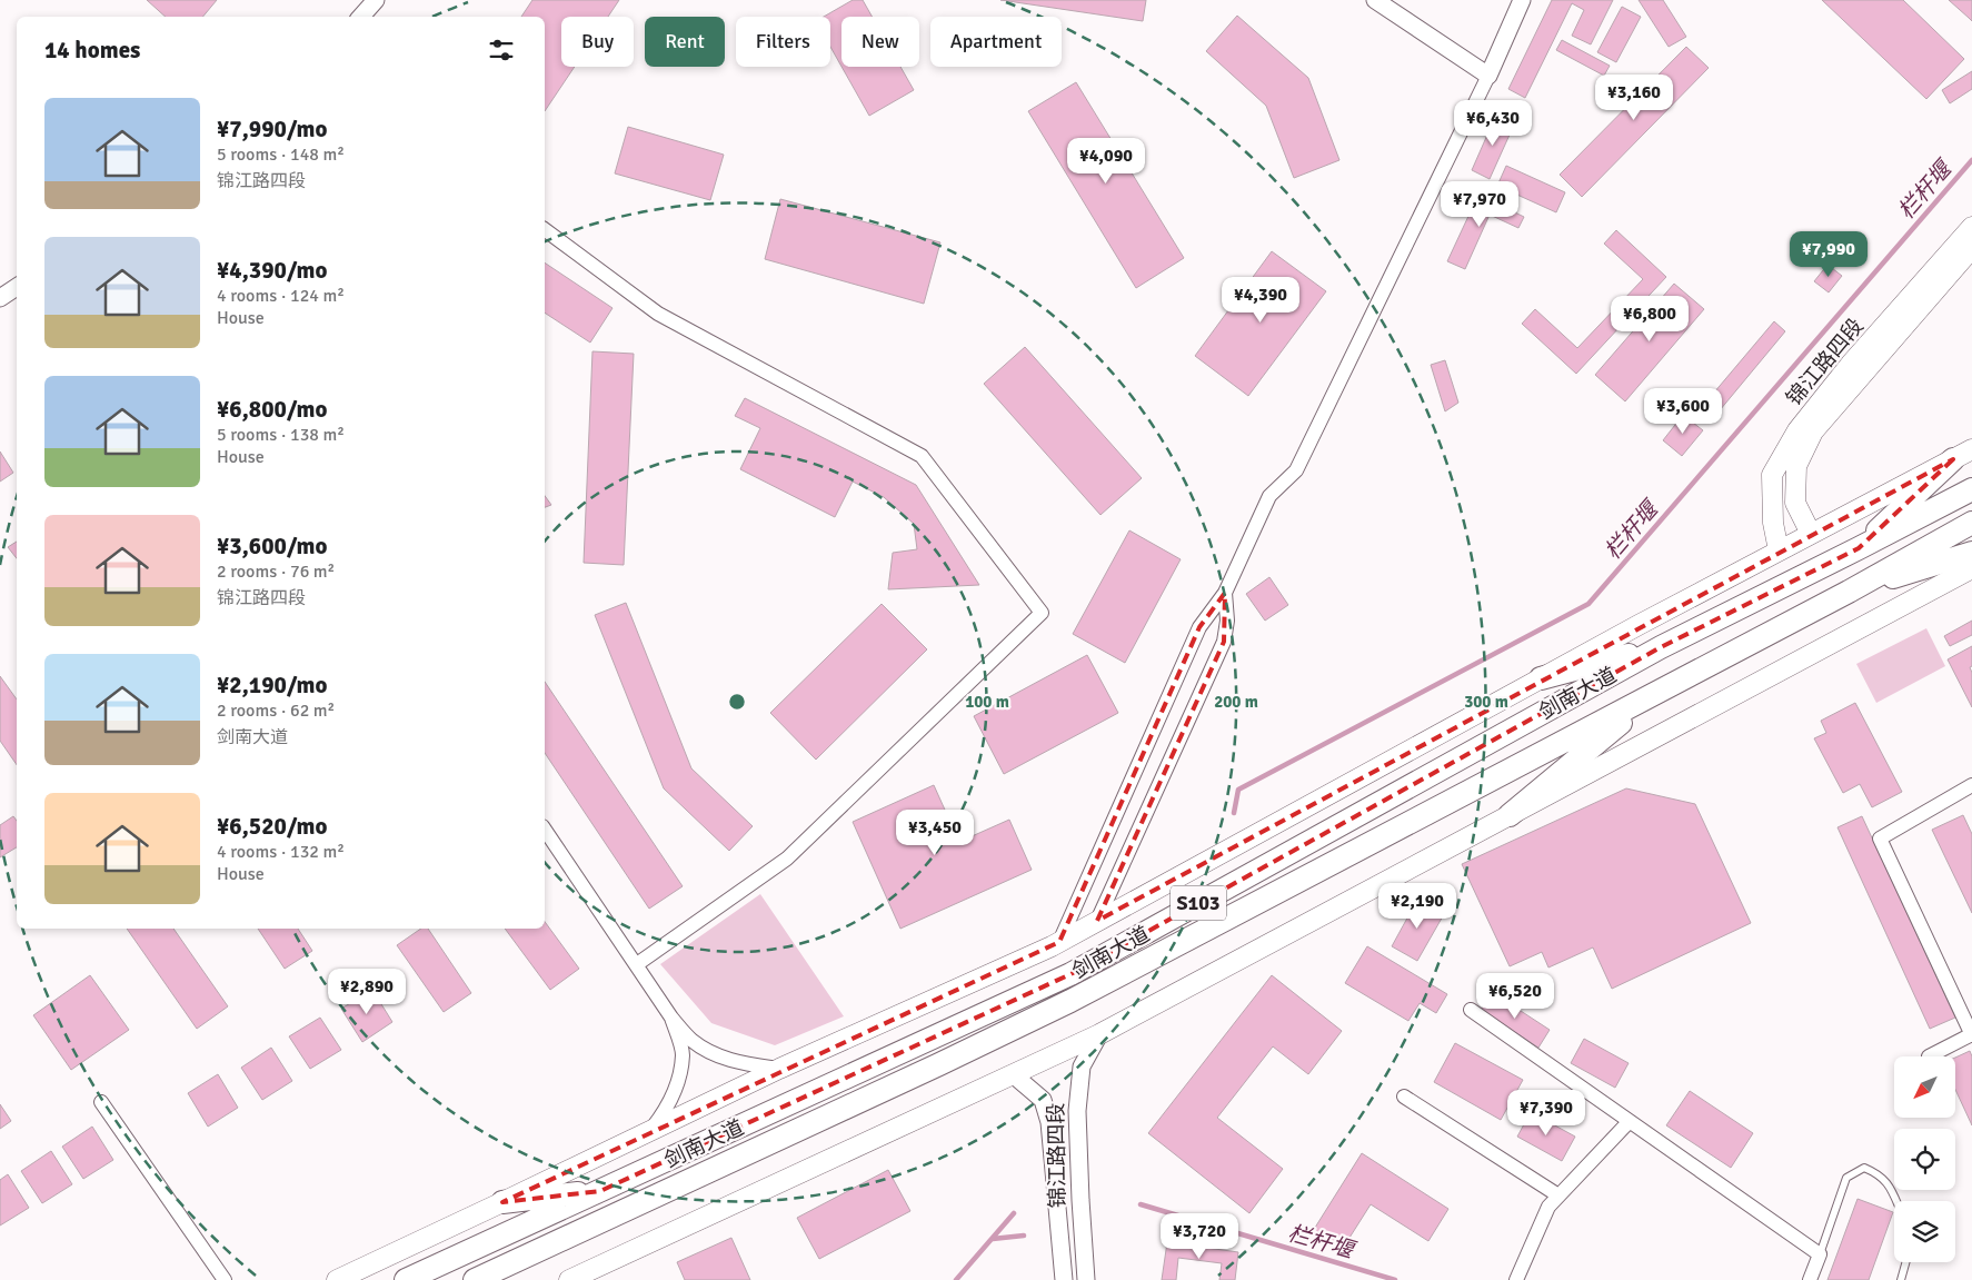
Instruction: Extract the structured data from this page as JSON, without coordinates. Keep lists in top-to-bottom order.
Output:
{
  "streets": {
    "highway": ["剑南大道", "S103"],
    "main road": ["锦江路四段"]
  },
  "water": ["栏杆堰"],
  "north": "bottom left",
  "page": {
    "chip": [
      "Buy",
      "Rent",
      "Filters",
      "New",
      "Apartment"
    ],
    "heading": "14 homes",
    "price": [
      "¥3,160",
      "¥6,430",
      "¥4,090",
      "¥7,970",
      "¥7,990",
      "¥4,390",
      "¥6,800",
      "¥3,600",
      "¥3,450",
      "¥2,190",
      "¥2,890",
      "¥6,520",
      "¥7,390",
      "¥3,720"
    ],
    "list": [
      {
        "name": "¥7,990/mo",
        "note": "5 rooms · 148 m² · 锦江路四段"
      },
      {
        "name": "¥4,390/mo",
        "note": "4 rooms · 124 m² · House"
      },
      {
        "name": "¥6,800/mo",
        "note": "5 rooms · 138 m² · House"
      },
      {
        "name": "¥3,600/mo",
        "note": "2 rooms · 76 m² · 锦江路四段"
      },
      {
        "name": "¥2,190/mo",
        "note": "2 rooms · 62 m² · 剑南大道"
      },
      {
        "name": "¥6,520/mo",
        "note": "4 rooms · 132 m² · House"
      }
    ]
  },
  "rings": ["100 m", "200 m", "300 m"]
}
